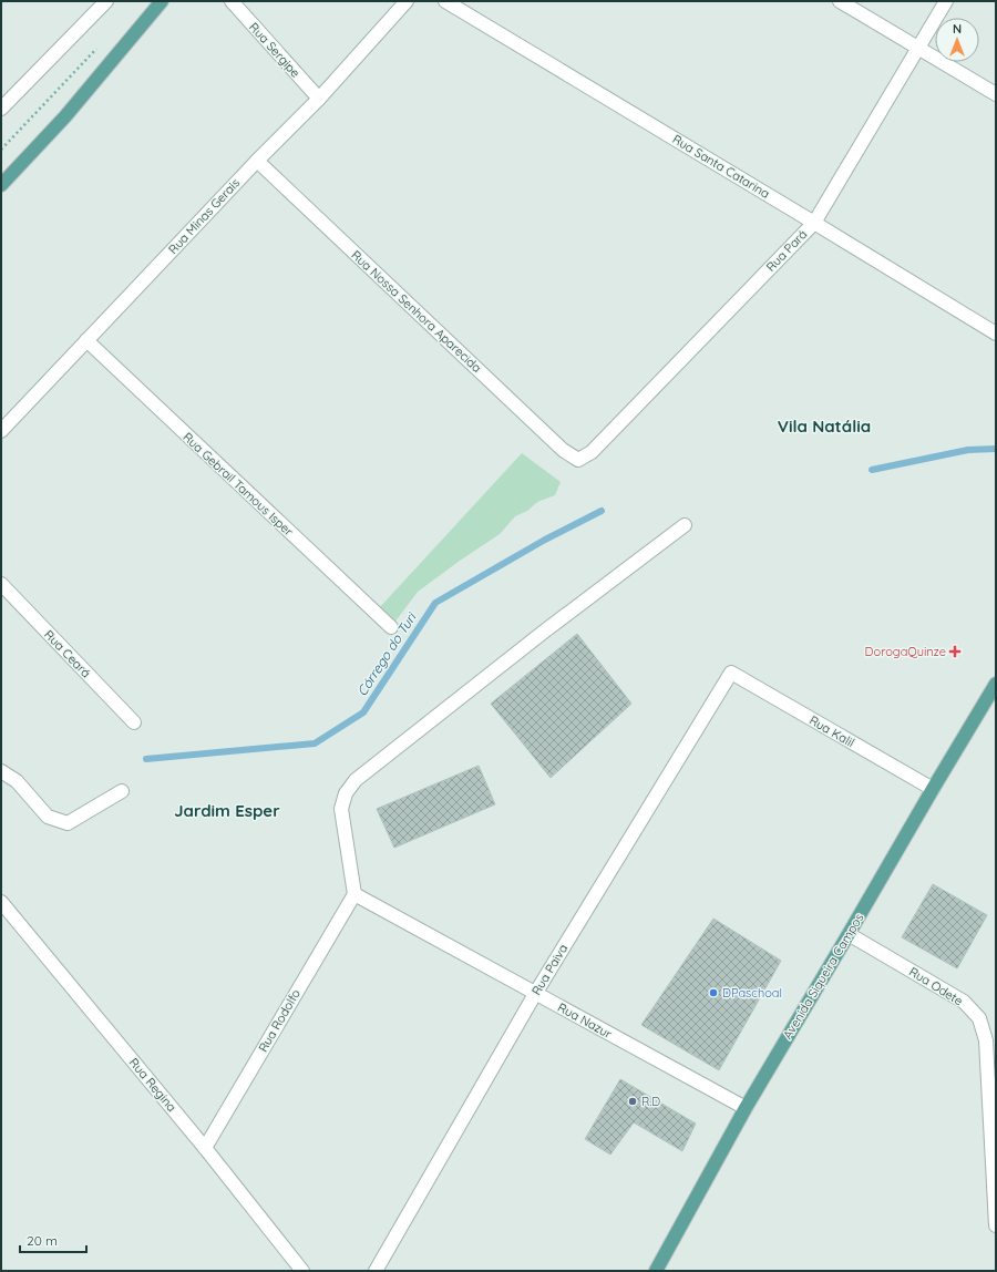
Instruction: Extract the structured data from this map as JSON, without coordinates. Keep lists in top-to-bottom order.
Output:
{
  "streets": {
    "main road": ["Avenida Siqueira Campos"],
    "street": [
      "Rua Sergipe",
      "Rua Santa Catarina",
      "Rua Minas Gerais",
      "Rua Pará",
      "Rua Nossa Senhora Aparecida",
      "Rua Gebrail Tamous Isper",
      "Rua Ceará",
      "Rua Kalil",
      "Rua Paiva",
      "Rua Odete",
      "Rua Rodolfo",
      "Rua Nazur",
      "Rua Regina"
    ]
  },
  "crossings": [
    ["Rua Sergipe", "Rua Minas Gerais"],
    ["Rua Santa Catarina", "Rua Pará"],
    ["Rua Minas Gerais", "Rua Nossa Senhora Aparecida"],
    ["Rua Minas Gerais", "Rua Gebrail Tamous Isper"],
    ["Rua Pará", "Rua Nossa Senhora Aparecida"],
    ["Rua Kalil", "Rua Paiva"],
    ["Rua Kalil", "Avenida Siqueira Campos"],
    ["Rua Paiva", "Rua Nazur"],
    ["Avenida Siqueira Campos", "Rua Odete"],
    ["Avenida Siqueira Campos", "Rua Nazur"],
    ["Rua Rodolfo", "Rua Nazur"],
    ["Rua Rodolfo", "Rua Regina"]
  ],
  "districts": ["Vila Natália", "Jardim Esper"],
  "water": ["Córrego do Turi"],
  "places": {
    "health": ["DorogaQuinze"],
    "other": ["DPaschoal", "R.D"]
  },
  "scale_bar": "20 m",
  "north": "top"
}
